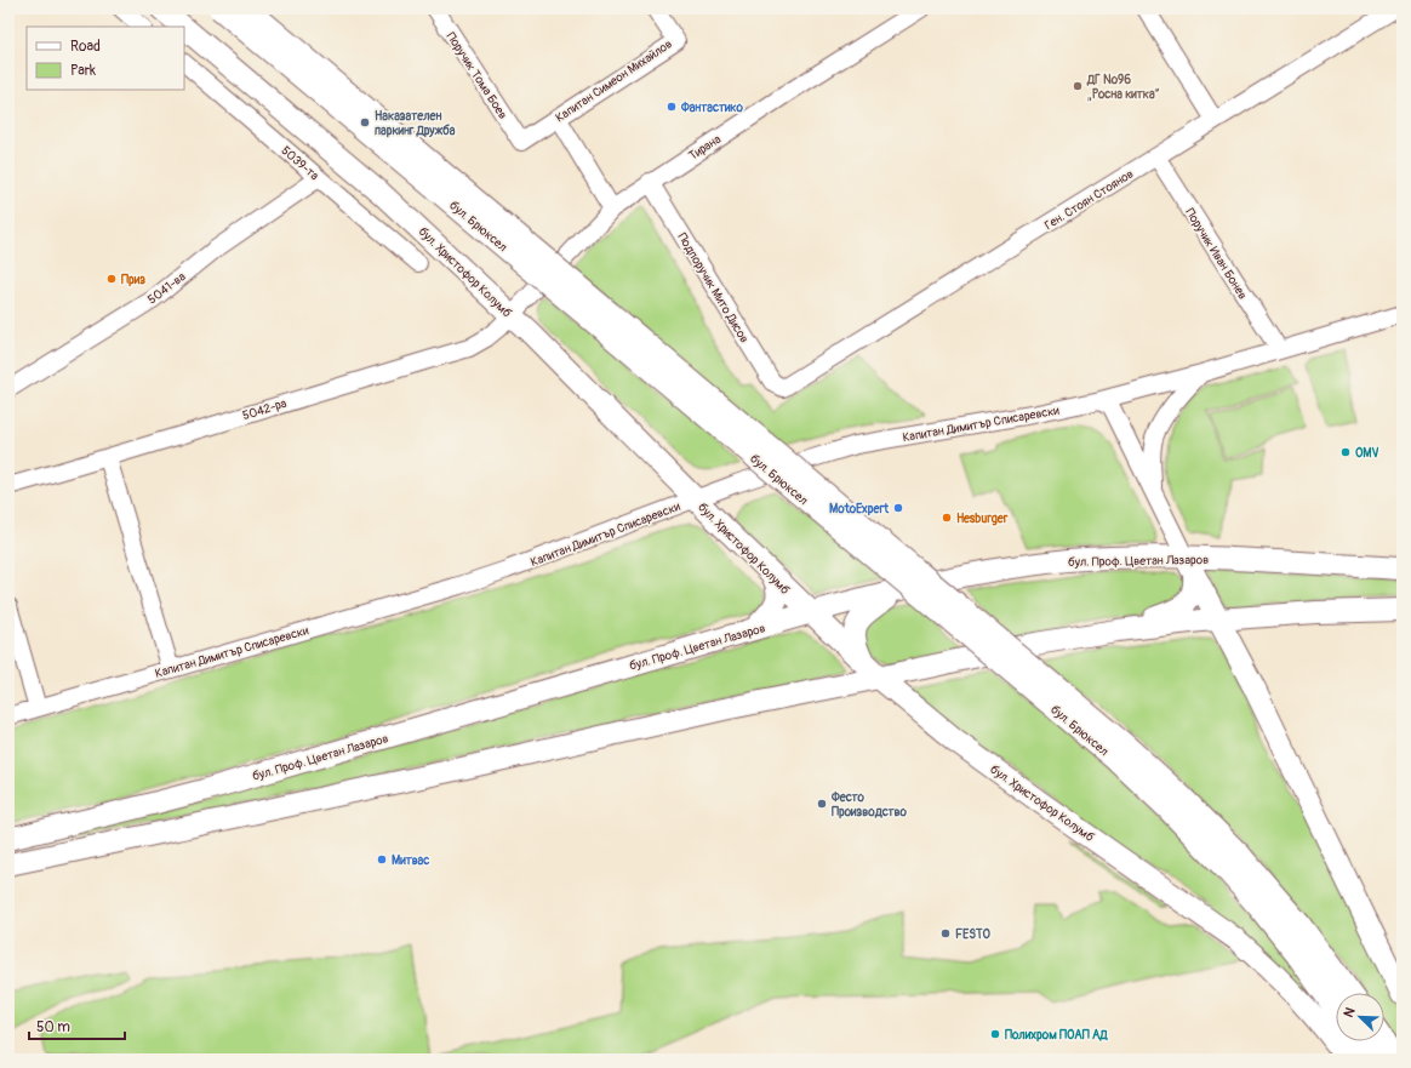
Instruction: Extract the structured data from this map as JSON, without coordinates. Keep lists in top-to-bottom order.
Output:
{
  "streets": {
    "main road": ["бул. Брюксел", "бул. Христофор Колумб", "бул. Проф. Цветан Лазаров"],
    "street": [
      "Поручик Тома Боев",
      "Капитан Симеон Михайлов",
      "Тирана",
      "5039-та",
      "Ген. Стоян Стоянов",
      "Поручик Иван Бонев",
      "5041-ва",
      "Подпоручик Мито Дисов",
      "5042-ра",
      "Капитан Димитър Списаревски"
    ]
  },
  "crossings": [
    ["Поручик Тома Боев", "Капитан Симеон Михайлов"],
    ["Тирана", "бул. Христофор Колумб"],
    ["Тирана", "Подпоручик Мито Дисов"],
    ["Тирана", "5042-ра"],
    ["5039-та", "5041-ва"],
    ["Ген. Стоян Стоянов", "Поручик Иван Бонев"],
    ["Ген. Стоян Стоянов", "Подпоручик Мито Дисов"],
    ["Поручик Иван Бонев", "Капитан Димитър Списаревски"],
    ["бул. Христофор Колумб", "5042-ра"],
    ["бул. Христофор Колумб", "Капитан Димитър Списаревски"],
    ["бул. Христофор Колумб", "бул. Проф. Цветан Лазаров"]
  ],
  "places": [
    "ДГ №96 „Росна китка“",
    "Фантастико",
    "Наказателен паркинг Дружба",
    "Приз",
    "OMV",
    "MotoExpert",
    "Hesburger",
    "Фесто Производство",
    "Митвас",
    "FESTO",
    "Полихром ПОАП АД"
  ],
  "legend": ["Road", "Park"],
  "scale_bar": "50 m",
  "north": "top left"
}
